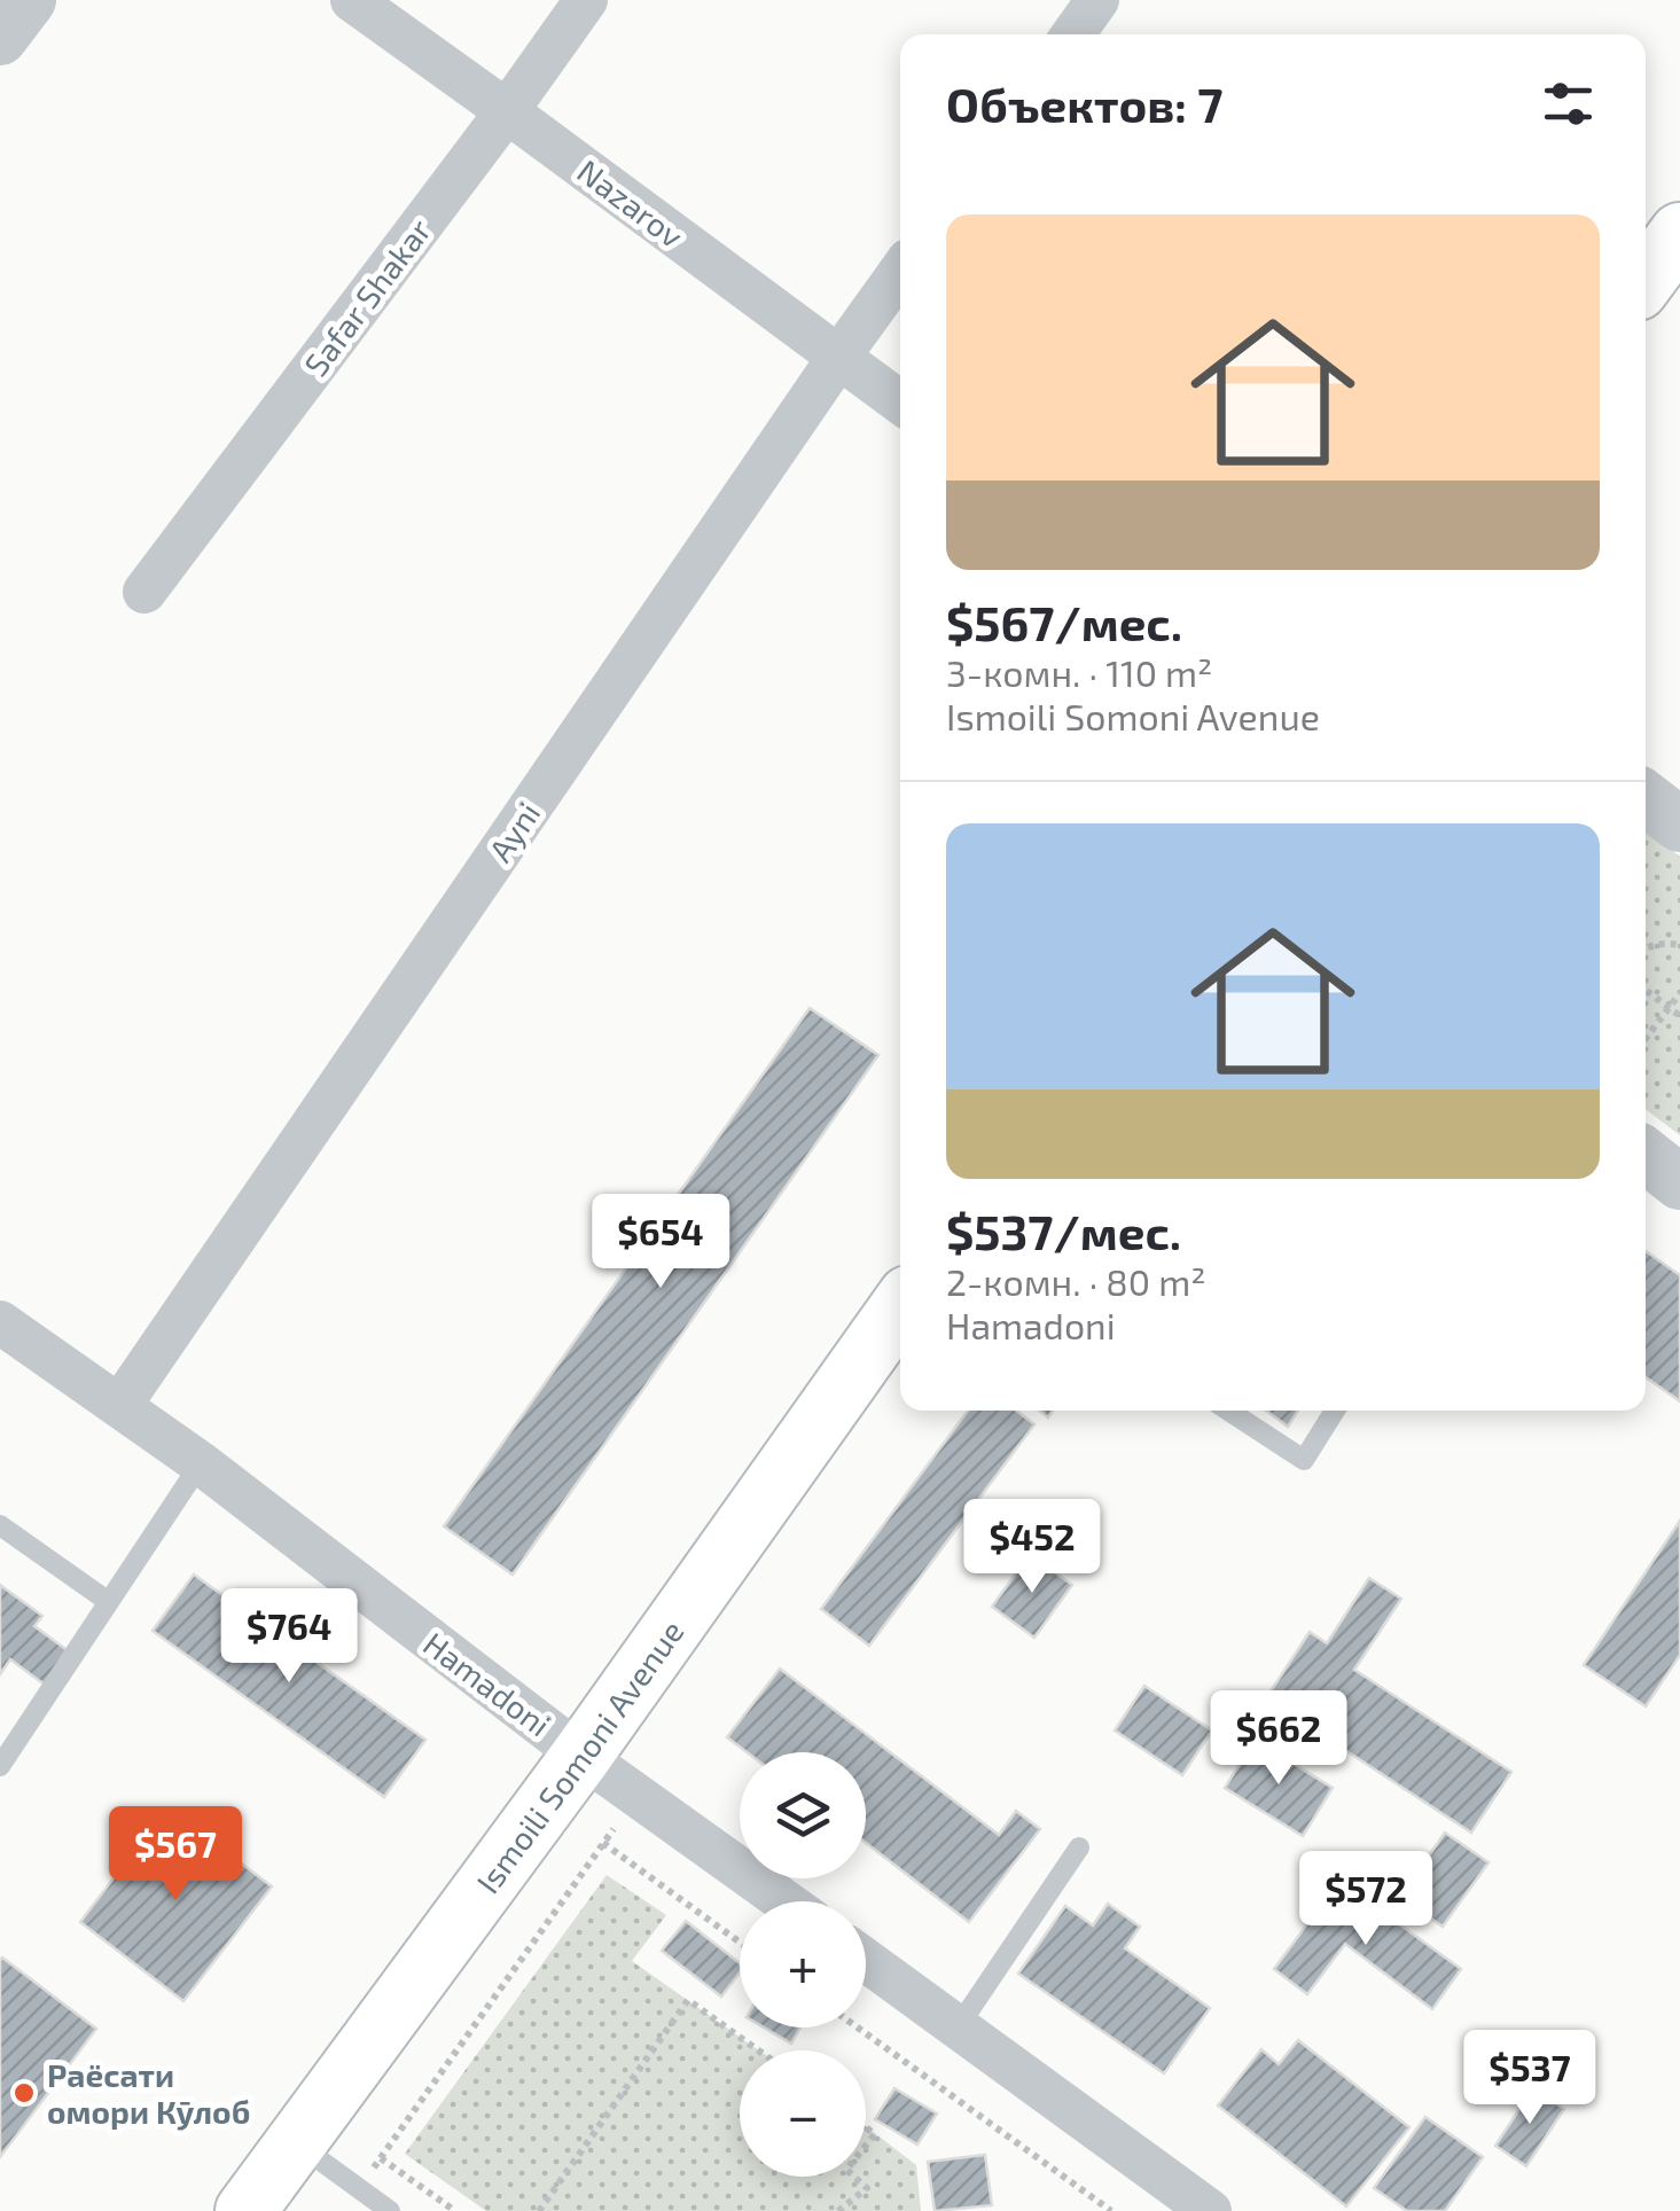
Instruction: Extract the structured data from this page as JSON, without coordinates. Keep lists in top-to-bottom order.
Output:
{
  "streets": {
    "main road": ["Ismoili Somoni Avenue"],
    "street": [
      "Nazarov",
      "Safar Shakar",
      "Ayni",
      "Hamadoni"
    ]
  },
  "crossings": [
    ["Nazarov", "Safar Shakar"],
    ["Nazarov", "Ayni"],
    ["Ayni", "Hamadoni"],
    ["Hamadoni", "Ismoili Somoni Avenue"]
  ],
  "places": ["Раёсати омори Кӯлоб"],
  "page": {
    "heading": "Объектов: 7",
    "list": [
      {
        "name": "$567/мес.",
        "note": "3-комн. · 110 m² · Ismoili Somoni Avenue"
      },
      {
        "name": "$537/мес.",
        "note": "2-комн. · 80 m² · Hamadoni"
      }
    ],
    "price": [
      "$654",
      "$452",
      "$764",
      "$662",
      "$567",
      "$572",
      "$537"
    ],
    "map_buttons": ["+", "−"]
  }
}
